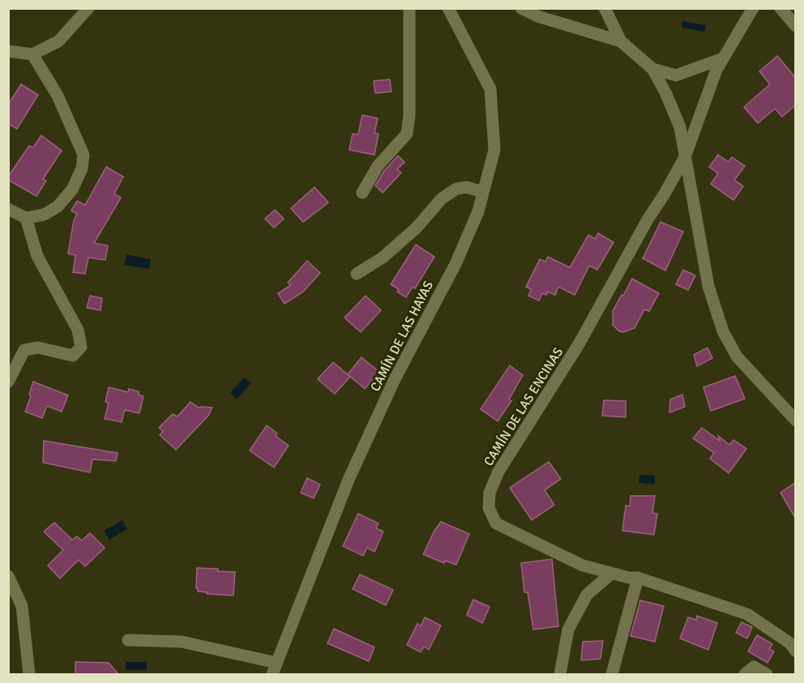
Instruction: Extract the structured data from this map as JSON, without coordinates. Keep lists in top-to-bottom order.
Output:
{
  "streets": {
    "street": ["CAMÍN DE LAS HAYAS", "CAMÍN DE LAS ENCINAS"]
  }
}
